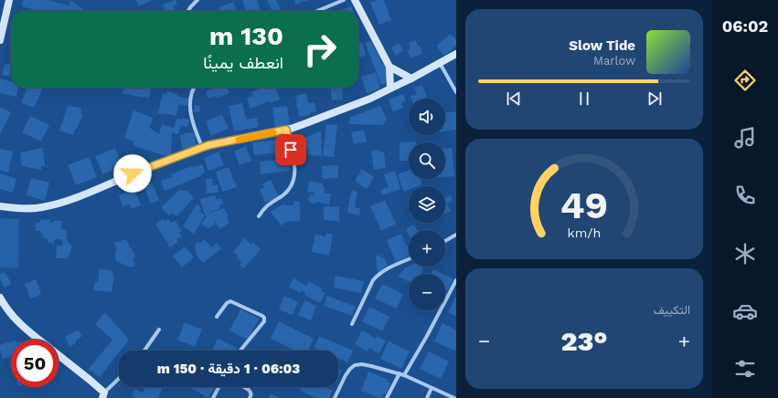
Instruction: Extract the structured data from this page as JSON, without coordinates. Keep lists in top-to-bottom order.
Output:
{
  "page": {
    "tabs": "06:02",
    "turn": ["130 m", "انعطف يمينًا"],
    "song": ["Slow Tide", "Marlow"],
    "map_buttons": ["+", "−"],
    "tile": "التكييف",
    "heat": ["−", "23°", "+"],
    "limit": "50",
    "trip": "06:03 · 1 دقيقة · 150 m",
    "gauge": ["49", "km/h"]
  }
}
